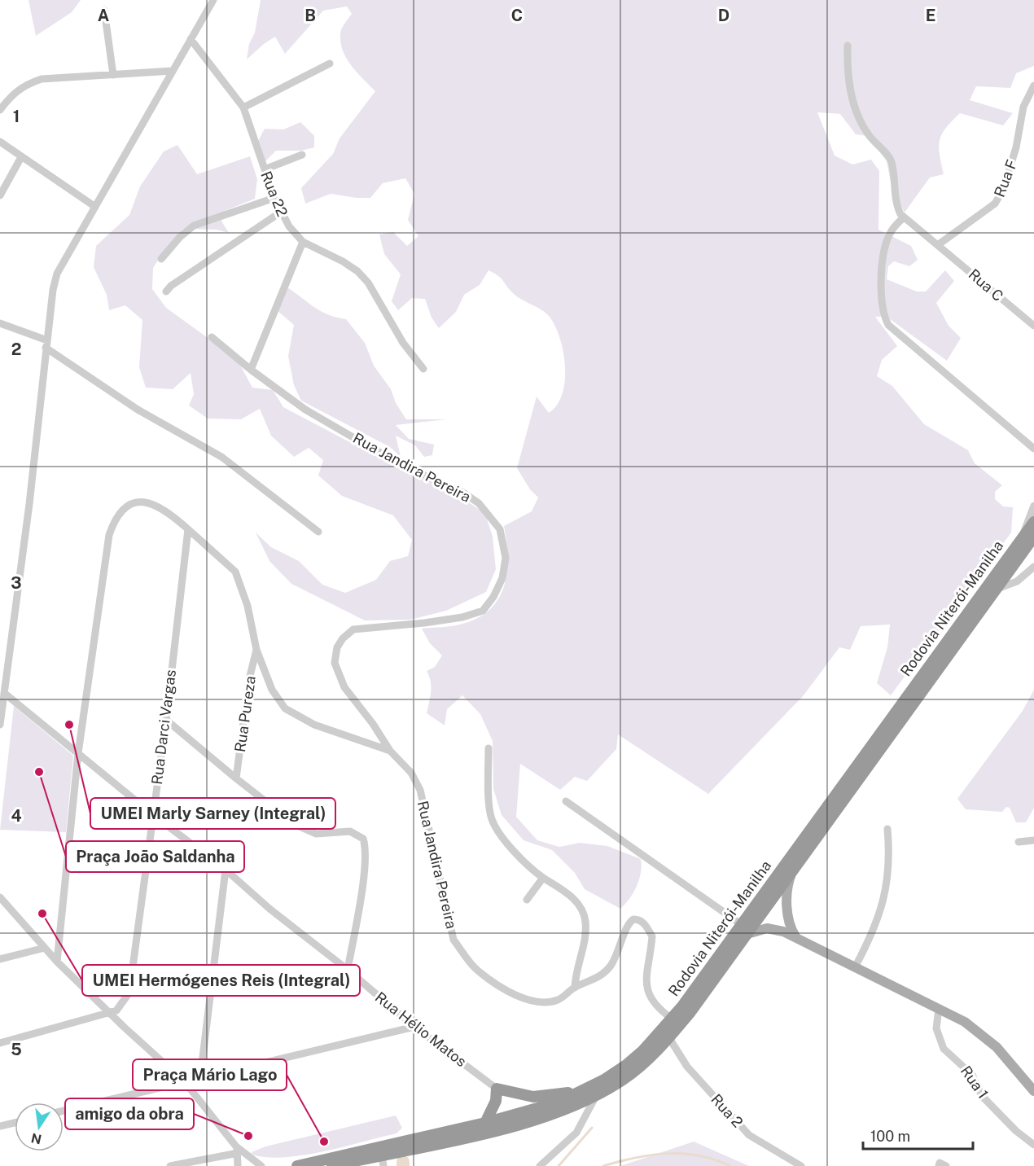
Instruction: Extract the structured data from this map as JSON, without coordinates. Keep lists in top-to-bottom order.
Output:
{
  "streets": {
    "highway": ["Rodovia Niterói-Manilha"],
    "street": [
      "Rua F",
      "Rua 22",
      "Rua C",
      "Rua Jandira Pereira",
      "Rua Pureza",
      "Rua Darci Vargas",
      "Rua Hélio Matos",
      "Rua 1",
      "Rua 2"
    ]
  },
  "crossings": [
    ["Rua F", "Rua C"],
    ["Rua Jandira Pereira", "Rodovia Niterói-Manilha"],
    ["Rodovia Niterói-Manilha", "Rua 2"],
    ["Rua Darci Vargas", "Rua Hélio Matos"]
  ],
  "places": [
    "UMEI Marly Sarney (Integral)",
    "Praça João Saldanha",
    "UMEI Hermógenes Reis (Integral)",
    "amigo da obra",
    "Praça Mário Lago"
  ],
  "scale_bar": "100 m",
  "north": "bottom",
  "grid": {
    "columns": [
      "A",
      "B",
      "C",
      "D",
      "E"
    ],
    "rows": [
      "1",
      "2",
      "3",
      "4",
      "5"
    ]
  }
}
